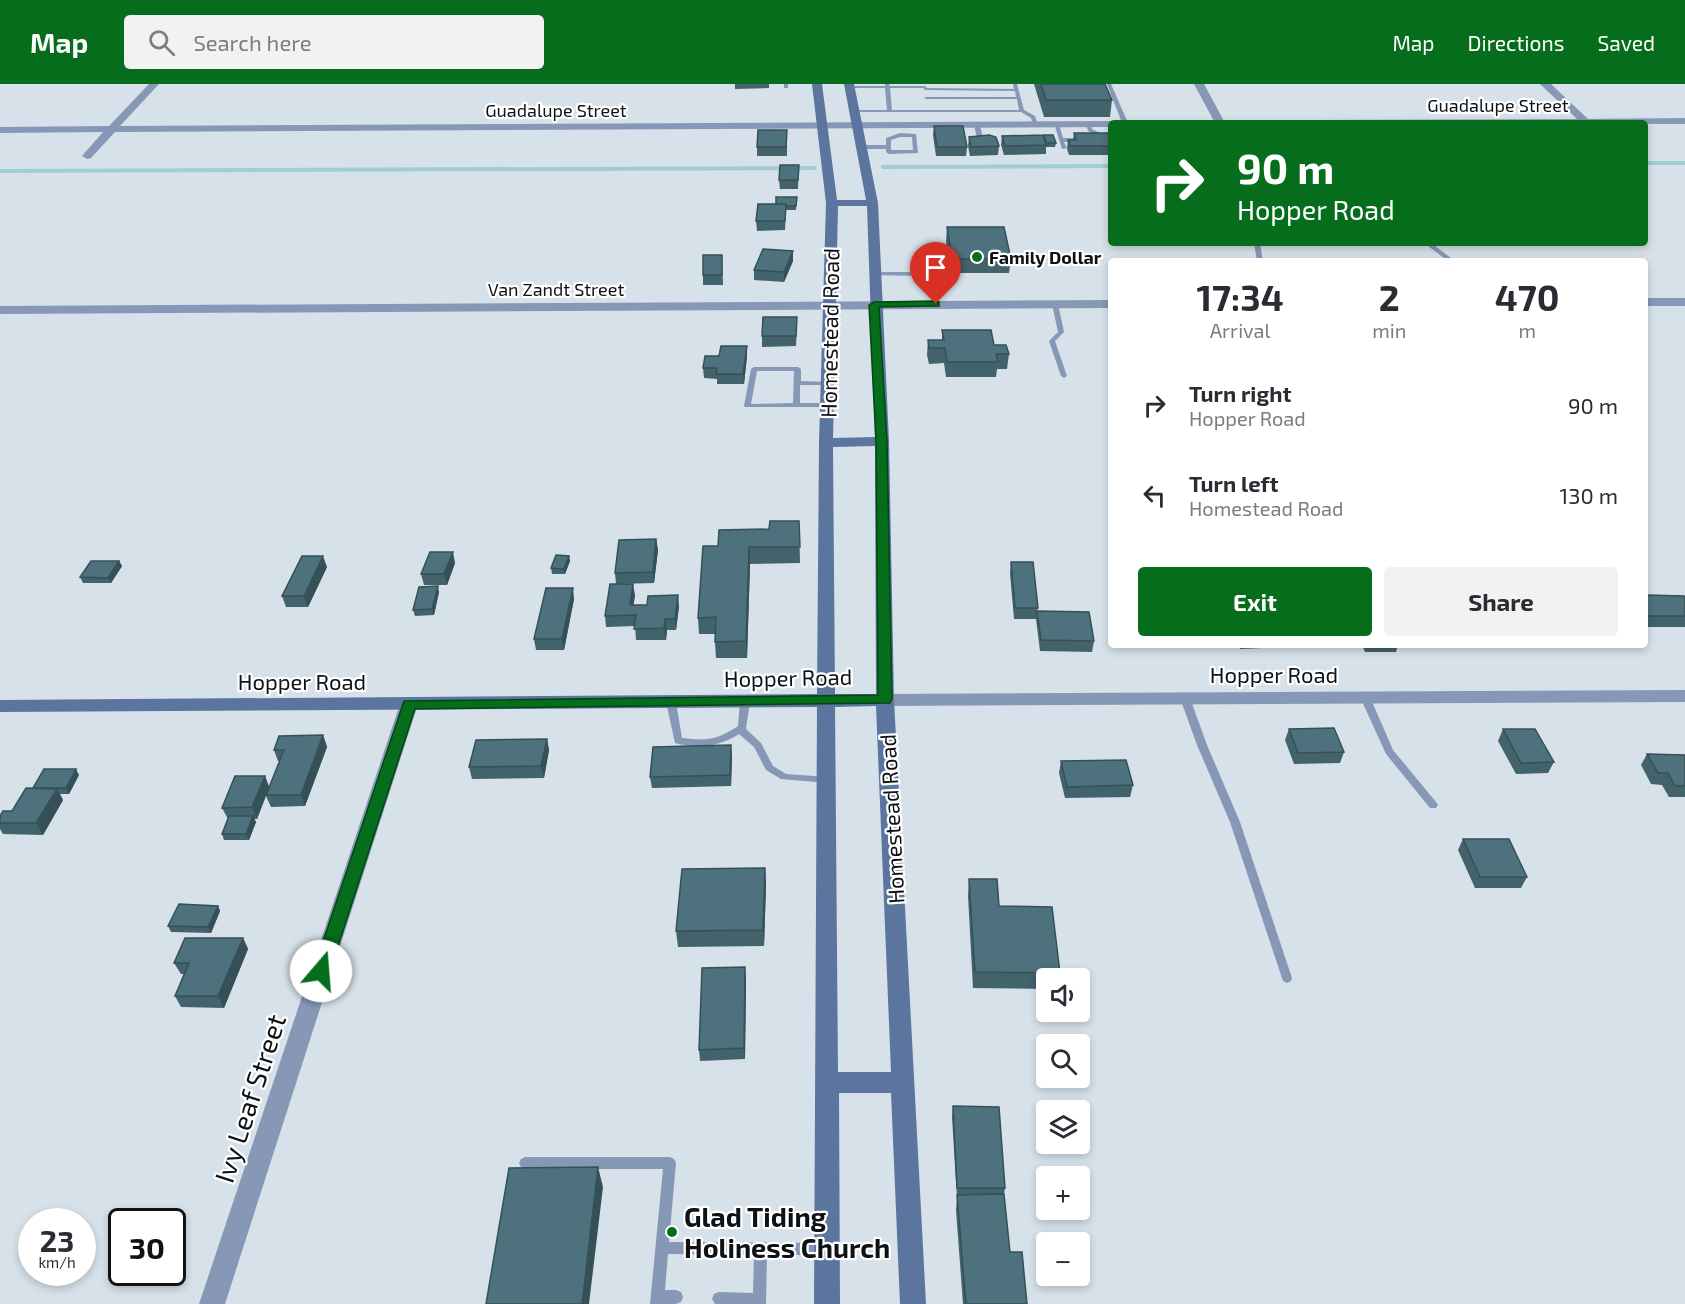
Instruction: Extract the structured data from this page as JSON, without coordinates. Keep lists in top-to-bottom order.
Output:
{
  "streets": {
    "main road": ["Homestead Road", "Hopper Road"],
    "street": ["Guadalupe Street", "Van Zandt Street", "Ivy Leaf Street"]
  },
  "crossings": [
    ["Guadalupe Street", "Homestead Road"],
    ["Van Zandt Street", "Homestead Road"],
    ["Homestead Road", "Hopper Road"],
    ["Hopper Road", "Ivy Leaf Street"]
  ],
  "places": ["Family Dollar", "Glad Tiding Holiness Church"],
  "page": {
    "header": "Map",
    "search": "Search here",
    "nav": ["Map", "Directions", "Saved"],
    "turn": ["90 m", "Hopper Road"],
    "eta": [
      "17:34",
      "Arrival",
      "2",
      "min",
      "470",
      "m"
    ],
    "list": [
      {
        "name": "Turn right",
        "note": "Hopper Road",
        "value": "90 m"
      },
      {
        "name": "Turn left",
        "note": "Homestead Road",
        "value": "130 m"
      }
    ],
    "buttons": ["Exit", "Share"],
    "map_buttons": ["+", "−"],
    "speed": "23 km/h",
    "limit": "30"
  }
}
